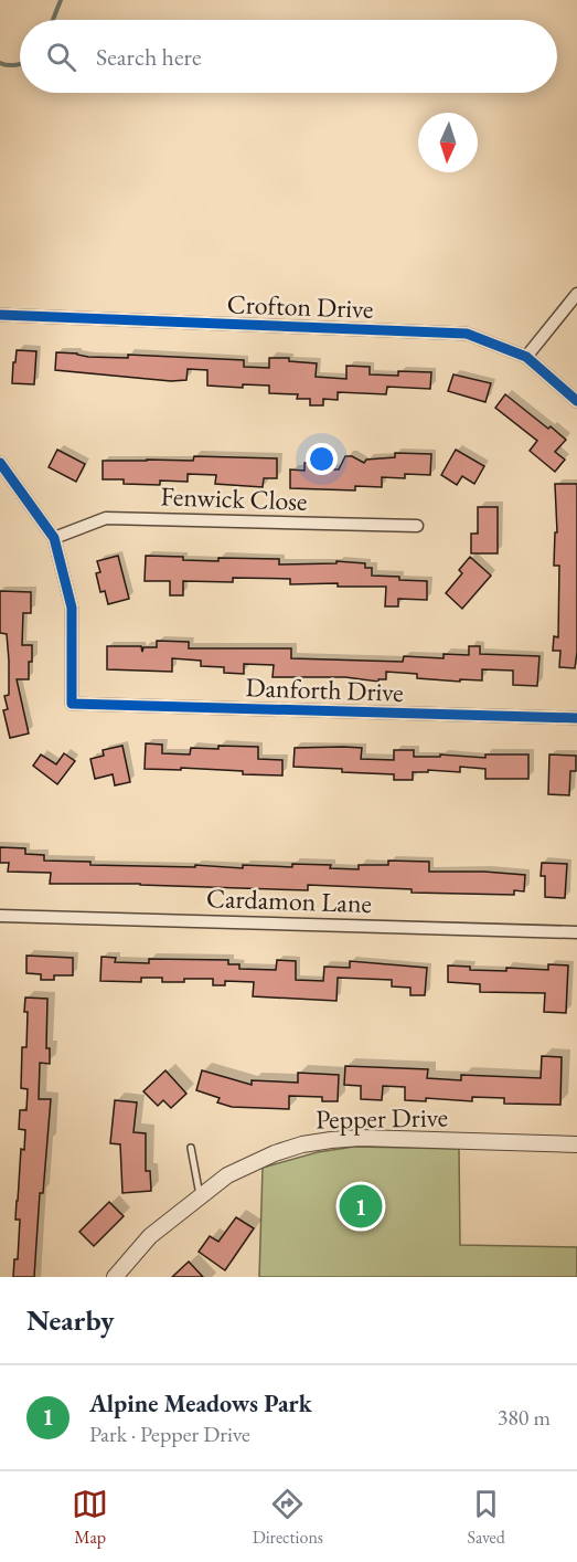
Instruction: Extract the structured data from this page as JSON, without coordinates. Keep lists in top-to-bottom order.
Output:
{
  "streets": {
    "street": [
      "Crofton Drive",
      "Fenwick Close",
      "Danforth Drive",
      "Cardamon Lane",
      "Pepper Drive"
    ]
  },
  "crossings": [
    ["Fenwick Close", "Danforth Drive"]
  ],
  "north": "bottom",
  "page": {
    "search": "Search here",
    "pins": "1",
    "heading": "Nearby",
    "list": [
      {
        "mark": "1",
        "name": "Alpine Meadows Park",
        "note": "Park · Pepper Drive",
        "value": "380 m"
      }
    ],
    "nav": ["Map", "Directions", "Saved"]
  }
}
